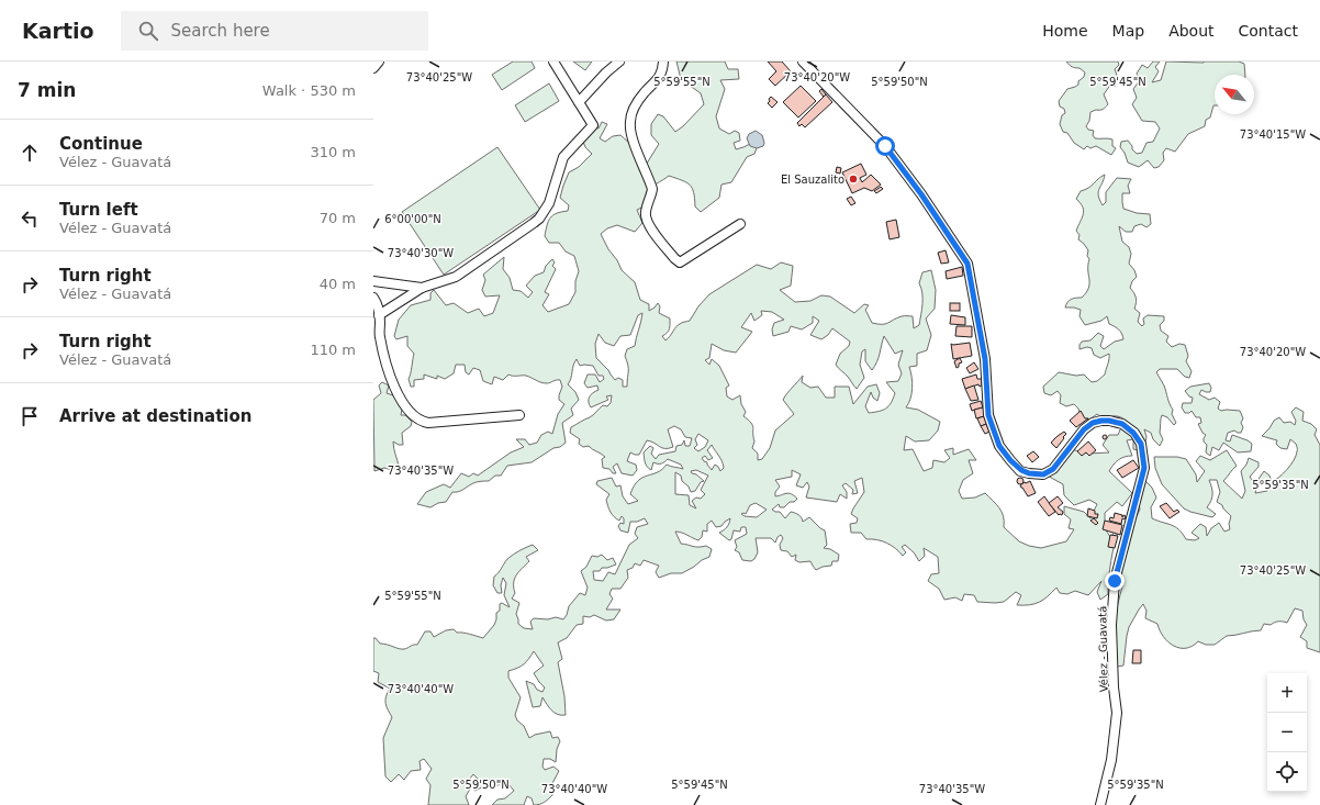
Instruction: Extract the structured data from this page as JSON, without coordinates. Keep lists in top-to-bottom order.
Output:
{
  "streets": {
    "street": ["Vélez - Guavatá"]
  },
  "places": ["El Sauzalito"],
  "north": "top left",
  "page": {
    "header": "Kartio",
    "search": "Search here",
    "nav": [
      "Home",
      "Map",
      "About",
      "Contact"
    ],
    "heading": ["7 min", "Walk · 530 m"],
    "list": [
      ["Continue", "Vélez - Guavatá", "310 m"],
      ["Turn left", "Vélez - Guavatá", "70 m"],
      ["Turn right", "Vélez - Guavatá", "40 m"],
      ["Turn right", "Vélez - Guavatá", "110 m"],
      "Arrive at destination"
    ],
    "map_buttons": ["+", "−"]
  },
  "coordinates": [
    "73°40'25\"W",
    "73°40'20\"W",
    "5°59'55\"N",
    "5°59'50\"N",
    "5°59'45\"N",
    "73°40'15\"W",
    "6°00'00\"N",
    "73°40'30\"W",
    "73°40'35\"W",
    "5°59'35\"N",
    "73°40'40\"W"
  ]
}
